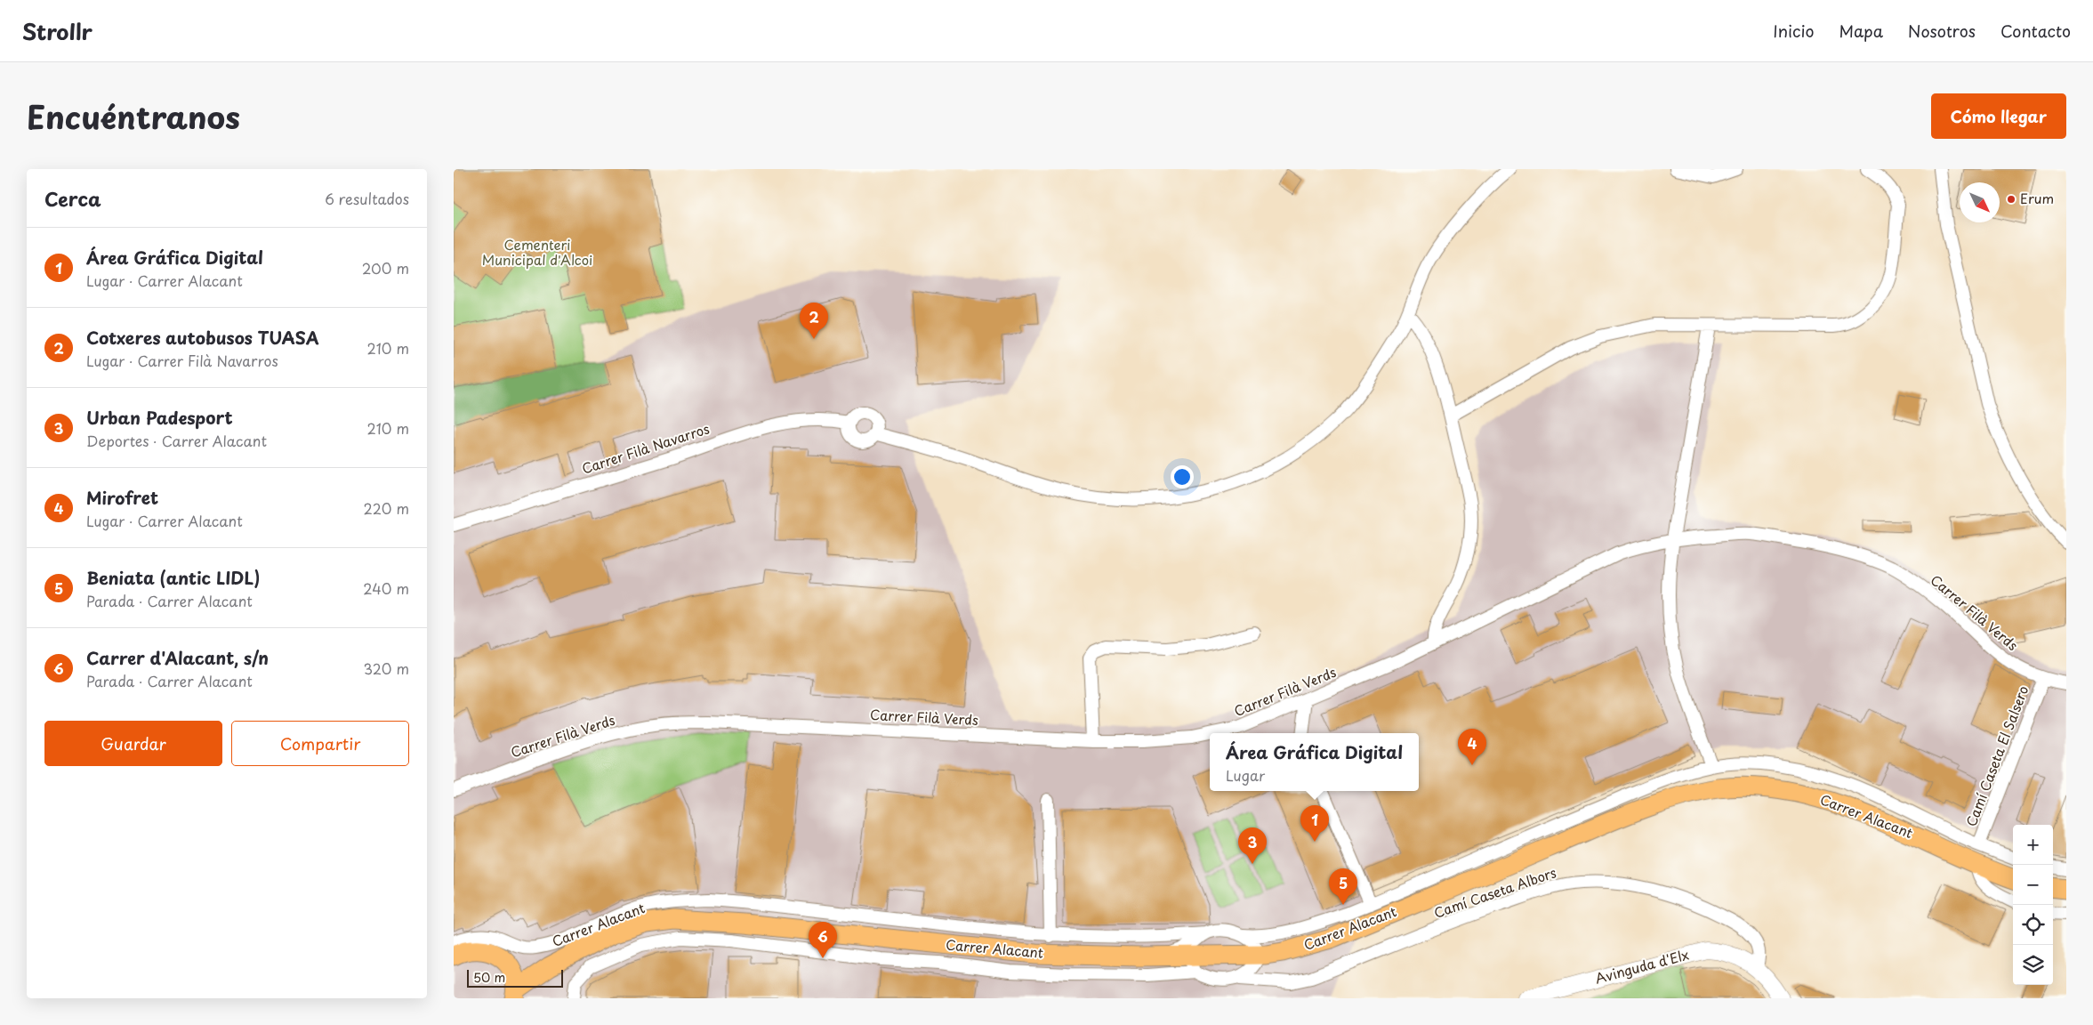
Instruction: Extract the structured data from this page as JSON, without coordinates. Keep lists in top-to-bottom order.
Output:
{
  "streets": {
    "main road": ["Carrer Alacant"],
    "street": [
      "Carrer Filà Navarros",
      "Carrer Filà Verds",
      "Camí Caseta El Salsero",
      "Camí Caseta Albors",
      "Avinguda d'Elx"
    ]
  },
  "crossings": [
    ["Carrer Filà Verds", "Camí Caseta El Salsero"],
    ["Camí Caseta El Salsero", "Carrer Alacant"],
    ["Carrer Alacant", "Camí Caseta Albors"],
    ["Camí Caseta Albors", "Avinguda d'Elx"]
  ],
  "parks": ["Cementeri Municipal d'Alcoi"],
  "places": ["Erum"],
  "scale_bar": "50 m",
  "north": "bottom right",
  "page": {
    "header": "Strollr",
    "nav": [
      "Inicio",
      "Mapa",
      "Nosotros",
      "Contacto"
    ],
    "title": "Encuéntranos",
    "buttons": [
      "Cómo llegar",
      ["Guardar", "Compartir"]
    ],
    "heading": ["Cerca", "6 resultados"],
    "list": [
      {
        "mark": "1",
        "name": "Área Gráfica Digital",
        "note": "Lugar · Carrer Alacant",
        "value": "200 m"
      },
      {
        "mark": "2",
        "name": "Cotxeres autobusos TUASA",
        "note": "Lugar · Carrer Filà Navarros",
        "value": "210 m"
      },
      {
        "mark": "3",
        "name": "Urban Padesport",
        "note": "Deportes · Carrer Alacant",
        "value": "210 m"
      },
      {
        "mark": "4",
        "name": "Mirofret",
        "note": "Lugar · Carrer Alacant",
        "value": "220 m"
      },
      {
        "mark": "5",
        "name": "Beniata (antic LIDL)",
        "note": "Parada · Carrer Alacant",
        "value": "240 m"
      },
      {
        "mark": "6",
        "name": "Carrer d'Alacant, s/n",
        "note": "Parada · Carrer Alacant",
        "value": "320 m"
      }
    ],
    "pins": [
      "2",
      "4",
      "1",
      "3",
      "5",
      "6"
    ],
    "popup": ["Área Gráfica Digital", "Lugar"],
    "map_buttons": ["+", "−"],
    "scale": "50 m"
  }
}
